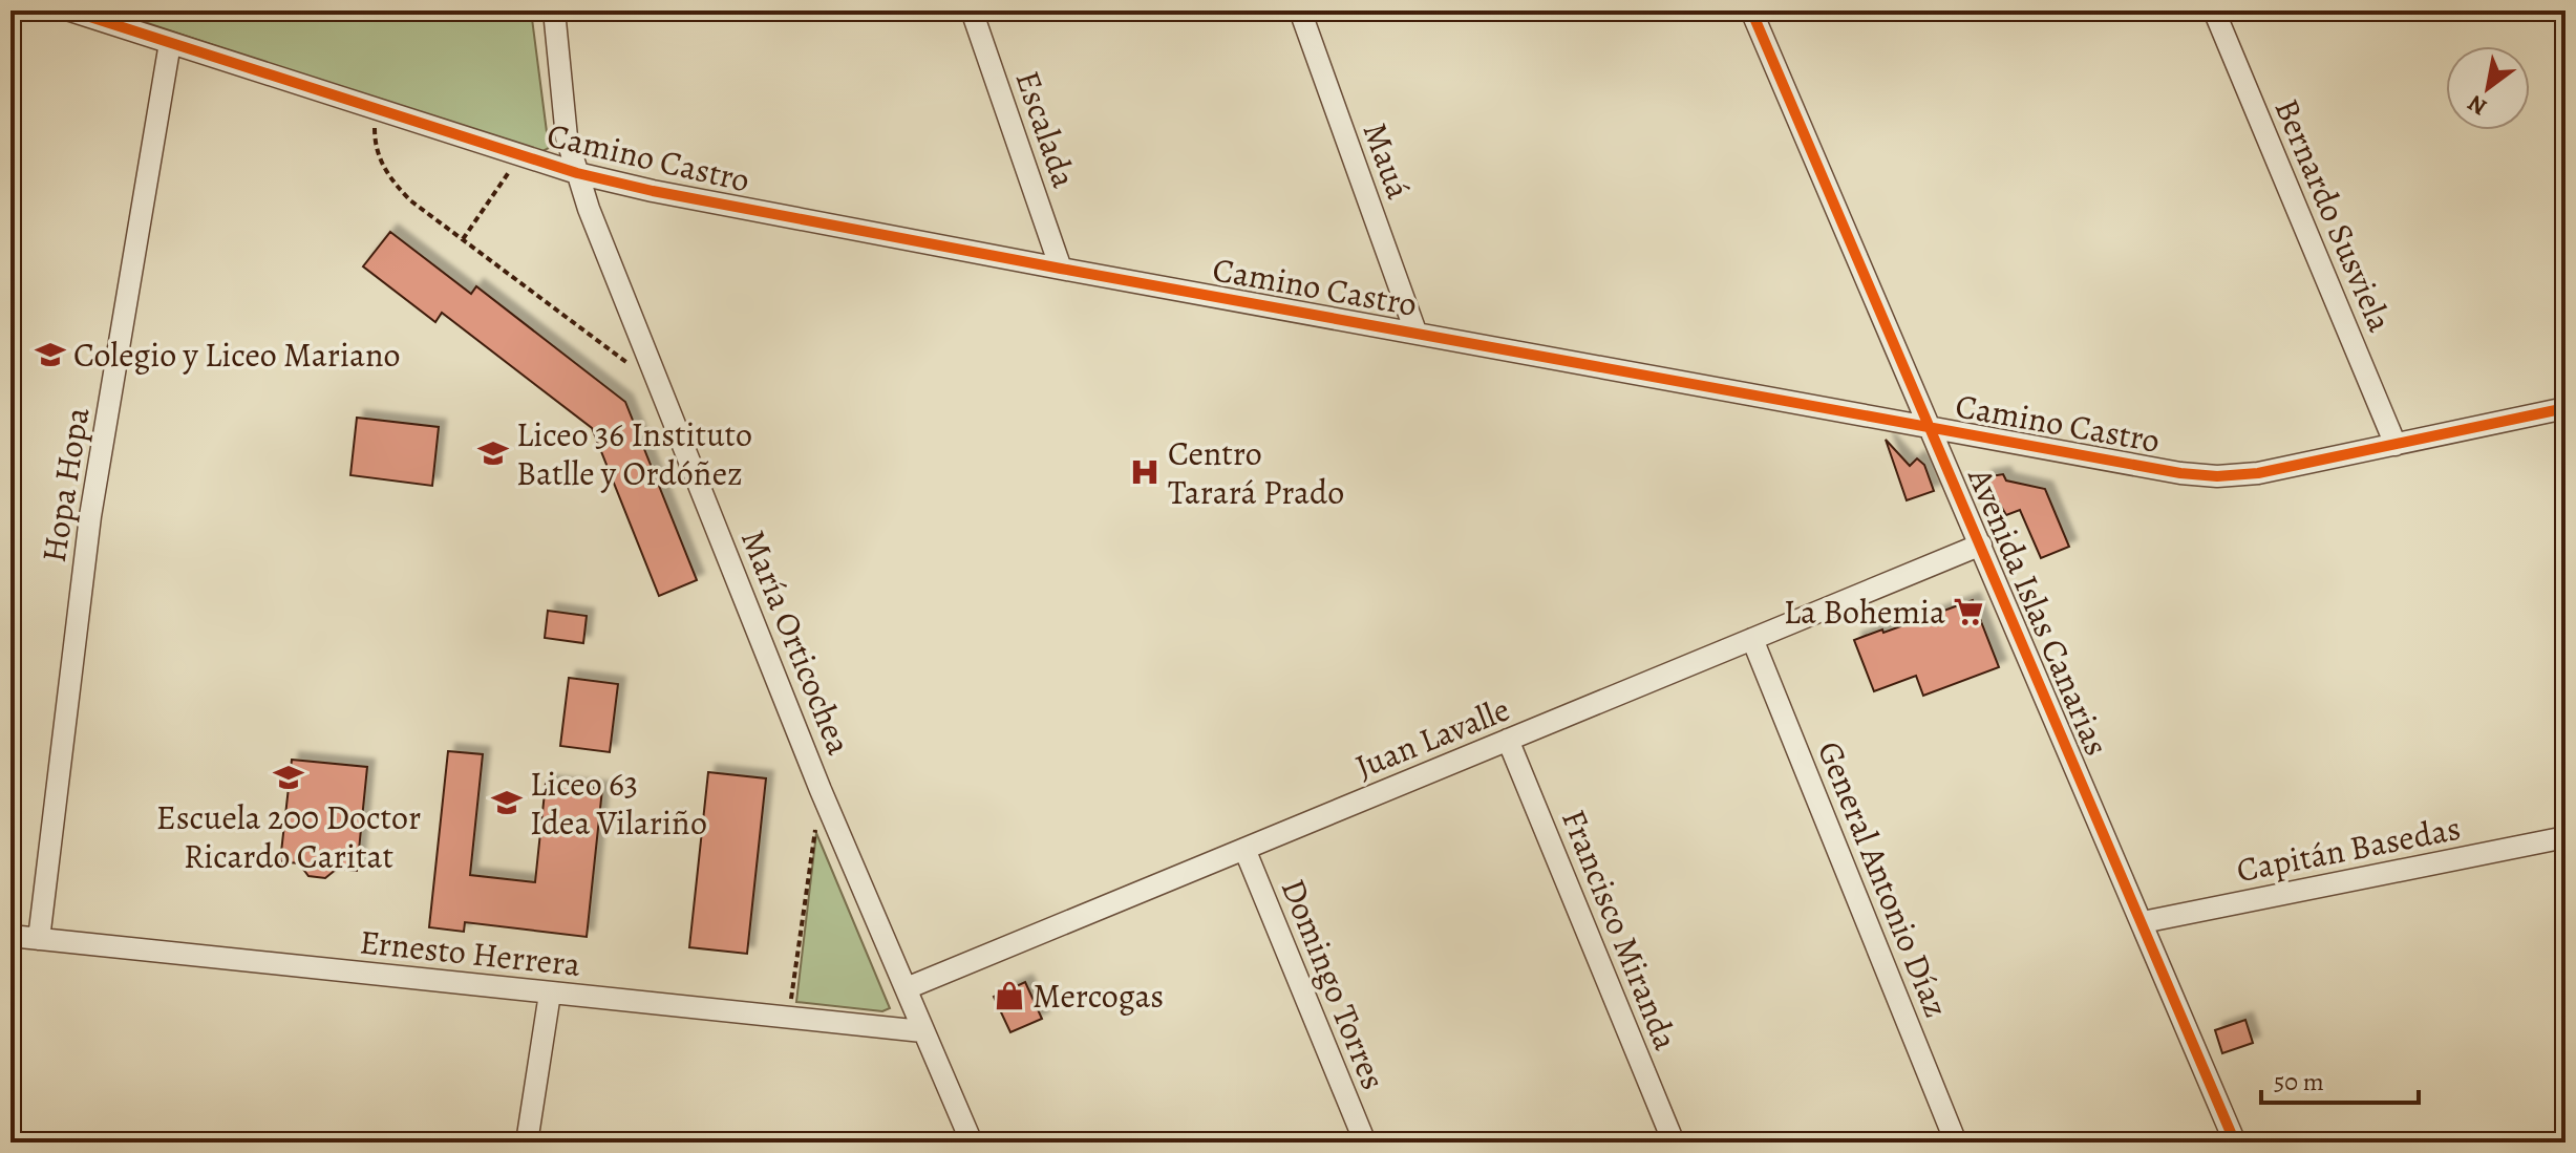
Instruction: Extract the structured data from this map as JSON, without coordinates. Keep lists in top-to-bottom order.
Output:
{
  "streets": {
    "street": [
      "Escalada",
      "Camino Castro",
      "Mauá",
      "Bernardo Susviela",
      "Hopa Hopa",
      "Avenida Islas Canarias",
      "María Orticochea",
      "Juan Lavalle",
      "Capitán Basedas",
      "General Antonio Díaz",
      "Francisco Miranda",
      "Ernesto Herrera",
      "Domingo Torres"
    ]
  },
  "crossings": [
    ["Escalada", "Camino Castro"],
    ["Camino Castro", "Mauá"],
    ["Camino Castro", "Bernardo Susviela"],
    ["Camino Castro", "Hopa Hopa"],
    ["Camino Castro", "Avenida Islas Canarias"],
    ["Camino Castro", "María Orticochea"],
    ["Hopa Hopa", "Ernesto Herrera"],
    ["Avenida Islas Canarias", "Juan Lavalle"],
    ["Avenida Islas Canarias", "Capitán Basedas"],
    ["María Orticochea", "Juan Lavalle"],
    ["María Orticochea", "Ernesto Herrera"],
    ["Juan Lavalle", "General Antonio Díaz"],
    ["Juan Lavalle", "Francisco Miranda"],
    ["Juan Lavalle", "Domingo Torres"]
  ],
  "places": {
    "school or university": [
      "Colegio y Liceo Mariano",
      "Liceo 36 Instituto Batlle y Ordóñez",
      "Escuela 200 Doctor Ricardo Caritat",
      "Liceo 63 Idea Vilariño"
    ],
    "hospital": ["Centro Tarará Prado"],
    "supermarket": ["La Bohemia"],
    "shop": ["Mercogas"]
  },
  "scale_bar": "50 m",
  "north": "bottom left"
}
